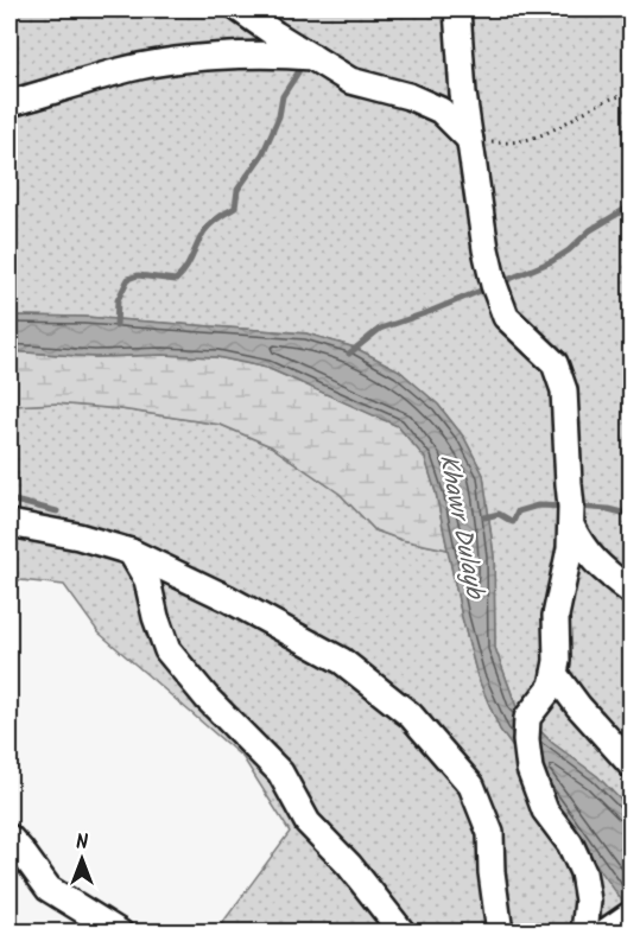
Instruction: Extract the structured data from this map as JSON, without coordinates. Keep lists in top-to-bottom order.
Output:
{
  "water": ["Khawr Dulayb"],
  "north": "top"
}
